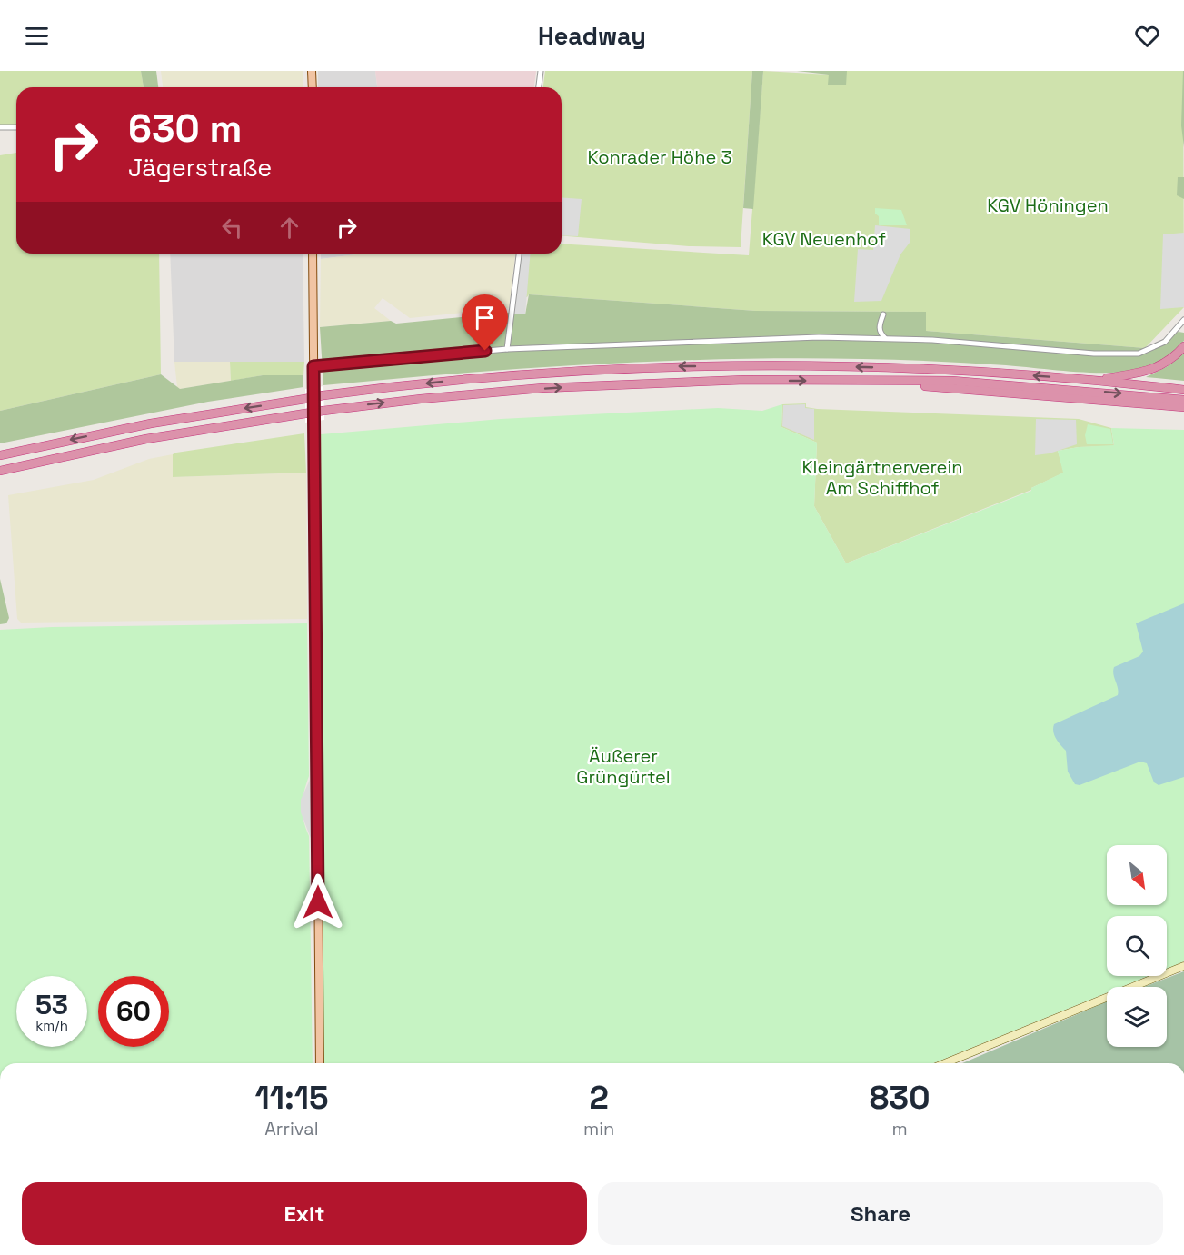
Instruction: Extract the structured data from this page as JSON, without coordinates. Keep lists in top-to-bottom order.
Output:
{
  "parks": [
    "Konrader Höhe 3",
    "KGV Höningen",
    "KGV Neuenhof",
    "Kleingärtnerverein Am Schiffhof",
    "Äußerer Grüngürtel"
  ],
  "north": "bottom right",
  "page": {
    "header": "Headway",
    "turn": ["630 m", "Jägerstraße"],
    "speed": "53 km/h",
    "limit": "60",
    "eta": [
      "11:15",
      "Arrival",
      "2",
      "min",
      "830",
      "m"
    ],
    "buttons": ["Exit", "Share"]
  }
}
